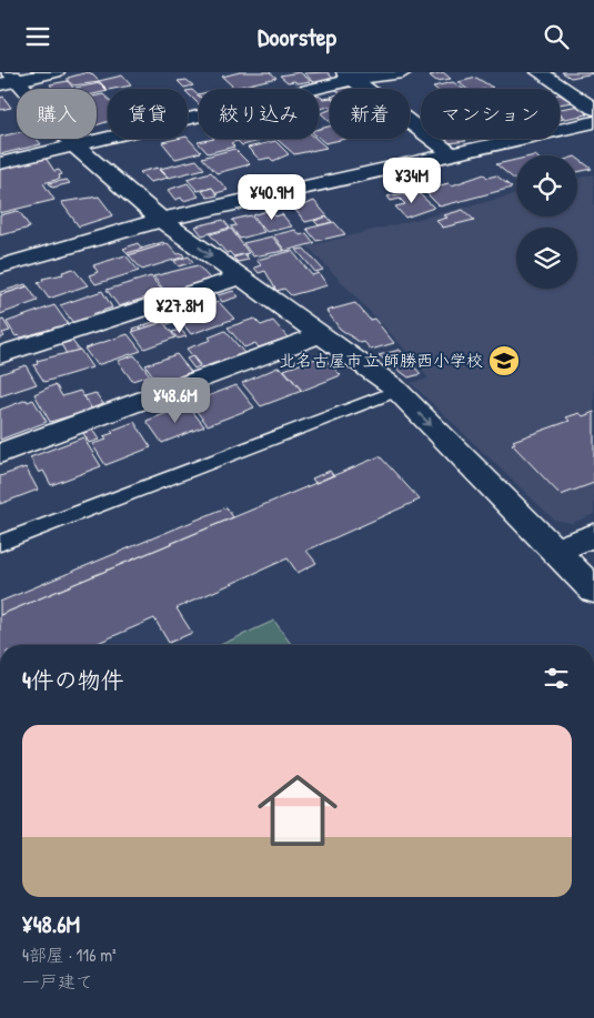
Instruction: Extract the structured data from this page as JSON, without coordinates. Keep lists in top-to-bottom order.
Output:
{
  "places": {
    "school or university": ["北名古屋市立 師勝西小学校"]
  },
  "page": {
    "header": "Doorstep",
    "chip": [
      "購入",
      "賃貸",
      "絞り込み",
      "新着",
      "マンション"
    ],
    "price": [
      "¥34M",
      "¥40.9M",
      "¥27.8M",
      "¥48.6M"
    ],
    "heading": "4件の物件",
    "list": [
      {
        "name": "¥48.6M",
        "note": "4部屋 · 116 m² · 一戸建て"
      }
    ]
  }
}
